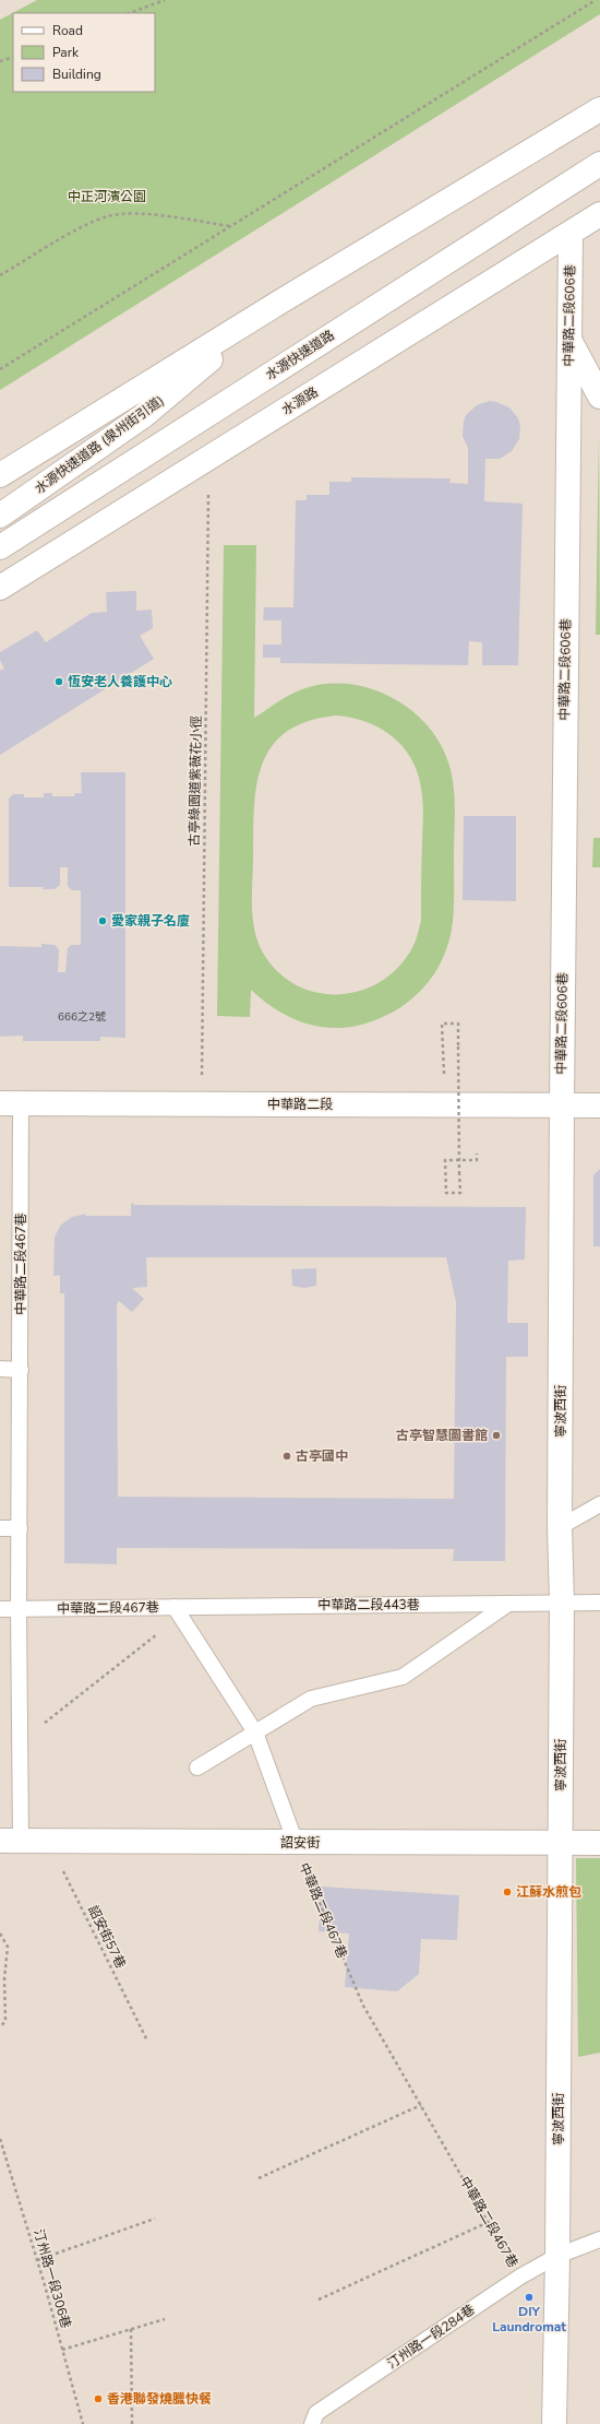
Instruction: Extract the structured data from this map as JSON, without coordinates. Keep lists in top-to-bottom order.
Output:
{
  "streets": {
    "main road": [
      "中華路二段606巷",
      "水源快速道路",
      "水源路",
      "水源快速道路 (泉州街引道)",
      "中華路二段",
      "寧波西街",
      "詔安街"
    ],
    "lane": ["中華路二段467巷", "中華路二段443巷", "汀州路一段284巷"],
    "path": ["古亭綠園道紫薇花小徑", "詔安街57巷", "汀州路一段306巷"]
  },
  "crossings": [
    ["中華路二段606巷", "水源路"],
    ["中華路二段606巷", "中華路二段"],
    ["中華路二段606巷", "寧波西街"],
    ["水源路", "古亭綠園道紫薇花小徑"],
    ["古亭綠園道紫薇花小徑", "中華路二段"],
    ["中華路二段", "中華路二段467巷"],
    ["中華路二段", "寧波西街"],
    ["中華路二段467巷", "中華路二段443巷"],
    ["中華路二段467巷", "詔安街"],
    ["中華路二段467巷", "汀州路一段284巷"],
    ["寧波西街", "中華路二段443巷"],
    ["寧波西街", "詔安街"],
    ["寧波西街", "汀州路一段284巷"],
    ["詔安街", "詔安街57巷"]
  ],
  "parks": ["中正河濱公園"],
  "places": [
    "恆安老人養護中心",
    "愛家親子名廈",
    "古亭智慧圖書館",
    "古亭國中",
    "江蘇水煎包",
    "DIY Laundromat",
    "香港聯發燒臘快餐"
  ],
  "house_numbers": ["666之2號"],
  "legend": ["Road", "Park", "Building"]
}
